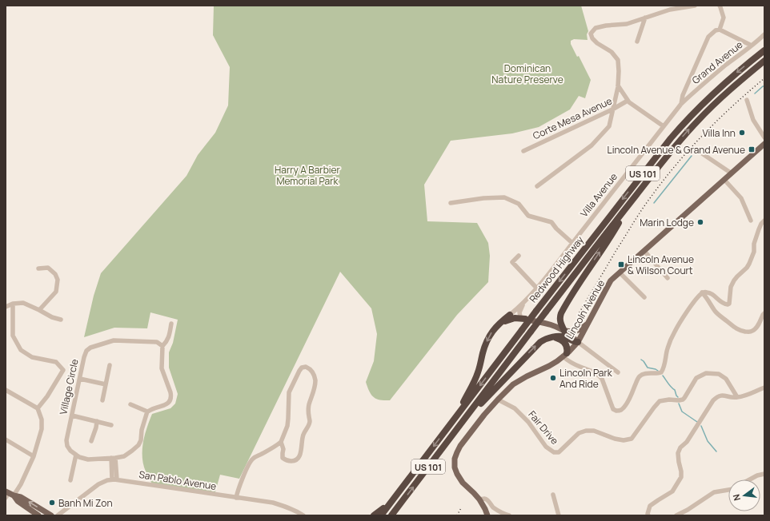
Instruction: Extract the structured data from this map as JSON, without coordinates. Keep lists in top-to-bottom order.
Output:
{
  "streets": {
    "highway": ["US 101", "Redwood Highway"],
    "main road": ["Lincoln Avenue"],
    "street": [
      "Grand Avenue",
      "Corte Mesa Avenue",
      "Villa Avenue",
      "Village Circle",
      "Fair Drive",
      "San Pablo Avenue"
    ]
  },
  "crossings": [
    ["Grand Avenue", "Villa Avenue"],
    ["Lincoln Avenue", "Fair Drive"]
  ],
  "parks": ["Dominican Nature Preserve", "Harry A Barbier Memorial Park"],
  "places": {
    "other": [
      "Villa Inn",
      "Marin Lodge",
      "Lincoln Park And Ride",
      "Banh Mi Zon"
    ],
    "transit": ["Lincoln Avenue & Grand Avenue", "Lincoln Avenue & Wilson Court"]
  },
  "north": "left"
}
